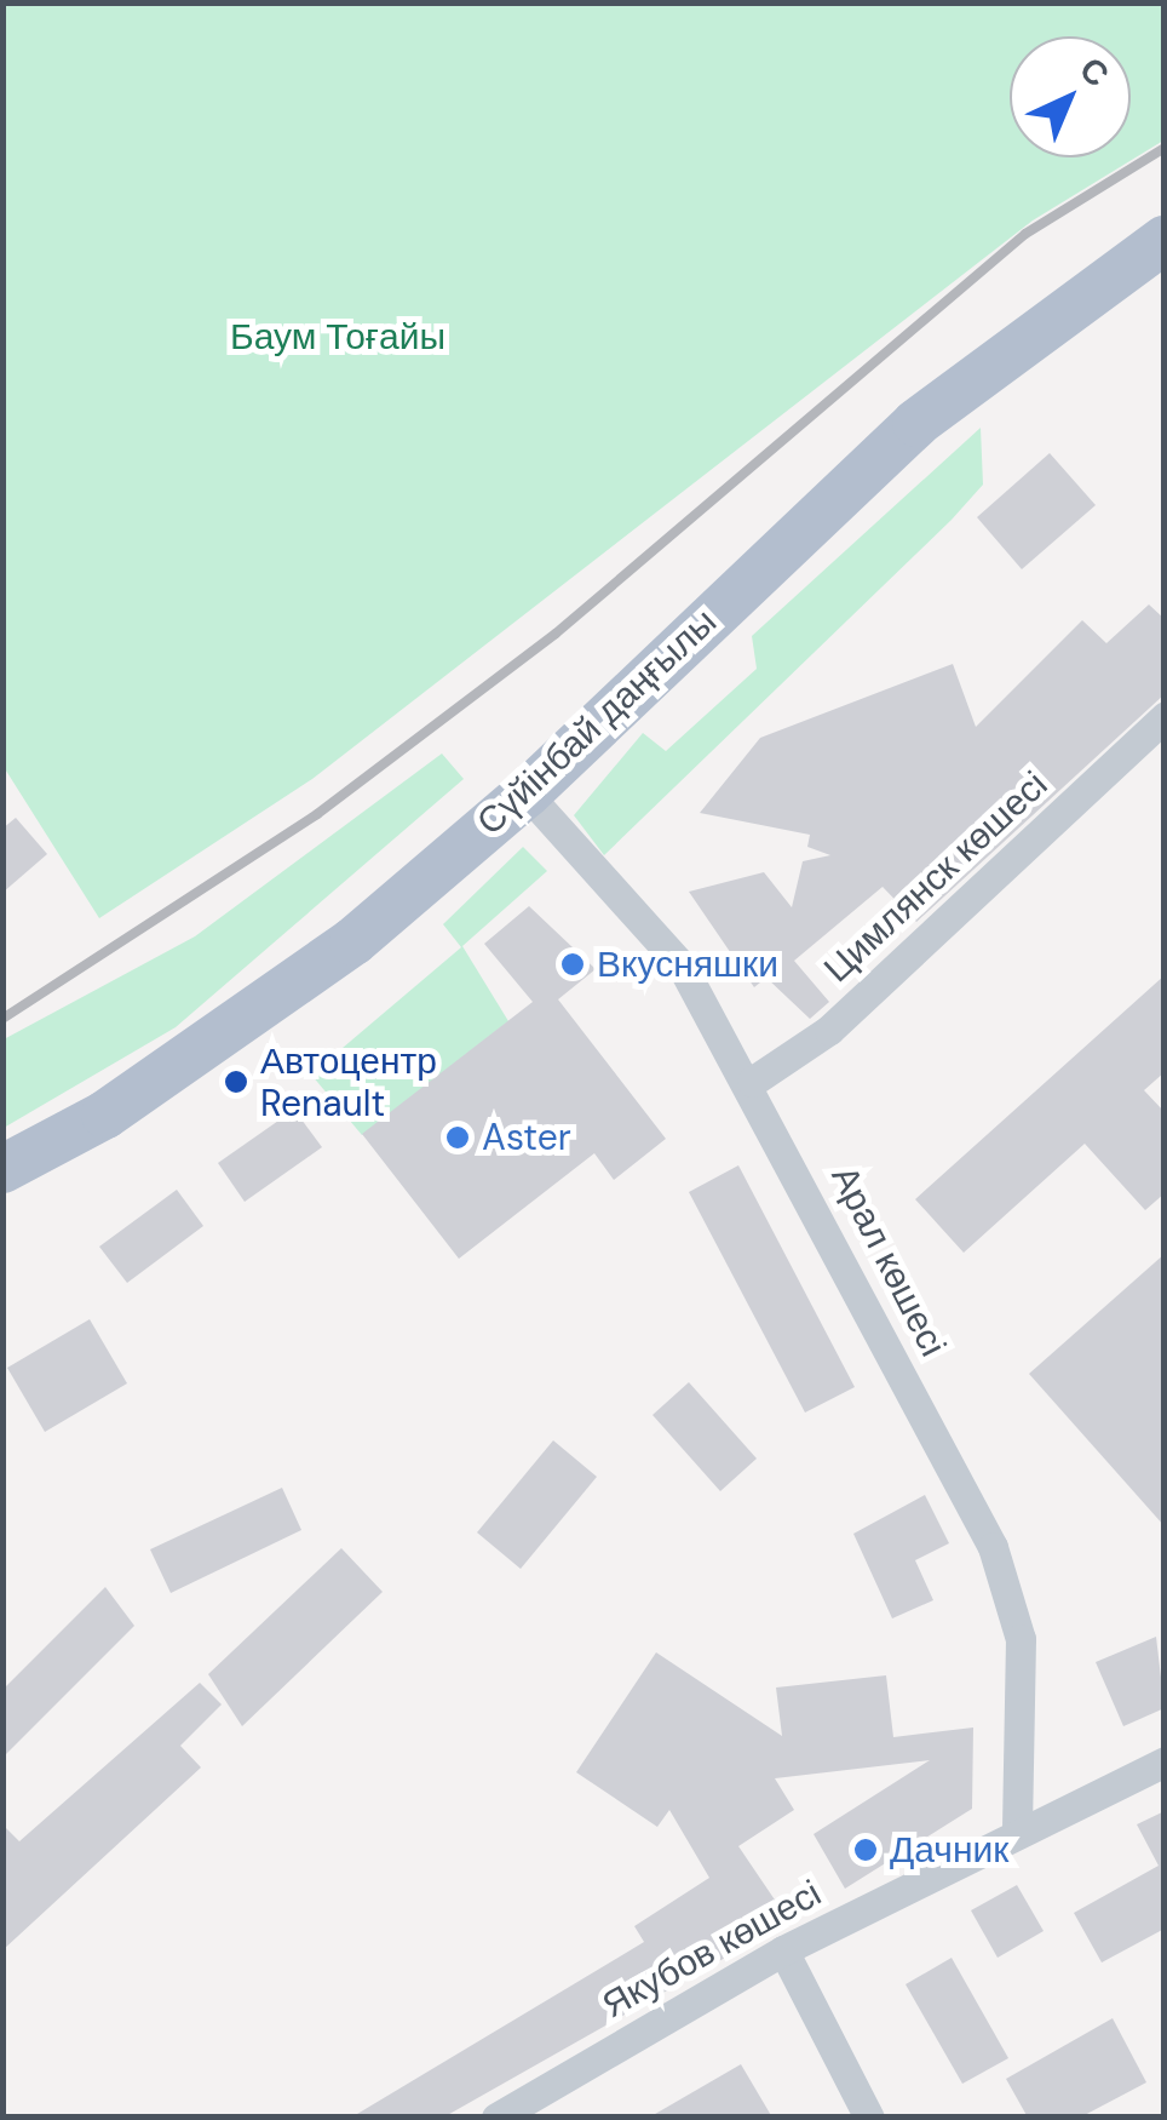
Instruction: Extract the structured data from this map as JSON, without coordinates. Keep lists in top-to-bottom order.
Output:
{
  "streets": {
    "main road": ["Сүйінбай даңғылы"],
    "street": ["Цимлянск көшесі", "Арал көшесі", "Якубов көшесі"]
  },
  "crossings": [
    ["Сүйінбай даңғылы", "Арал көшесі"],
    ["Цимлянск көшесі", "Арал көшесі"],
    ["Арал көшесі", "Якубов көшесі"]
  ],
  "parks": ["Баум Тоғайы"],
  "places": [
    "Вкусняшки",
    "Автоцентр Renault",
    "Aster",
    "Дачник"
  ],
  "north": "top right"
}
